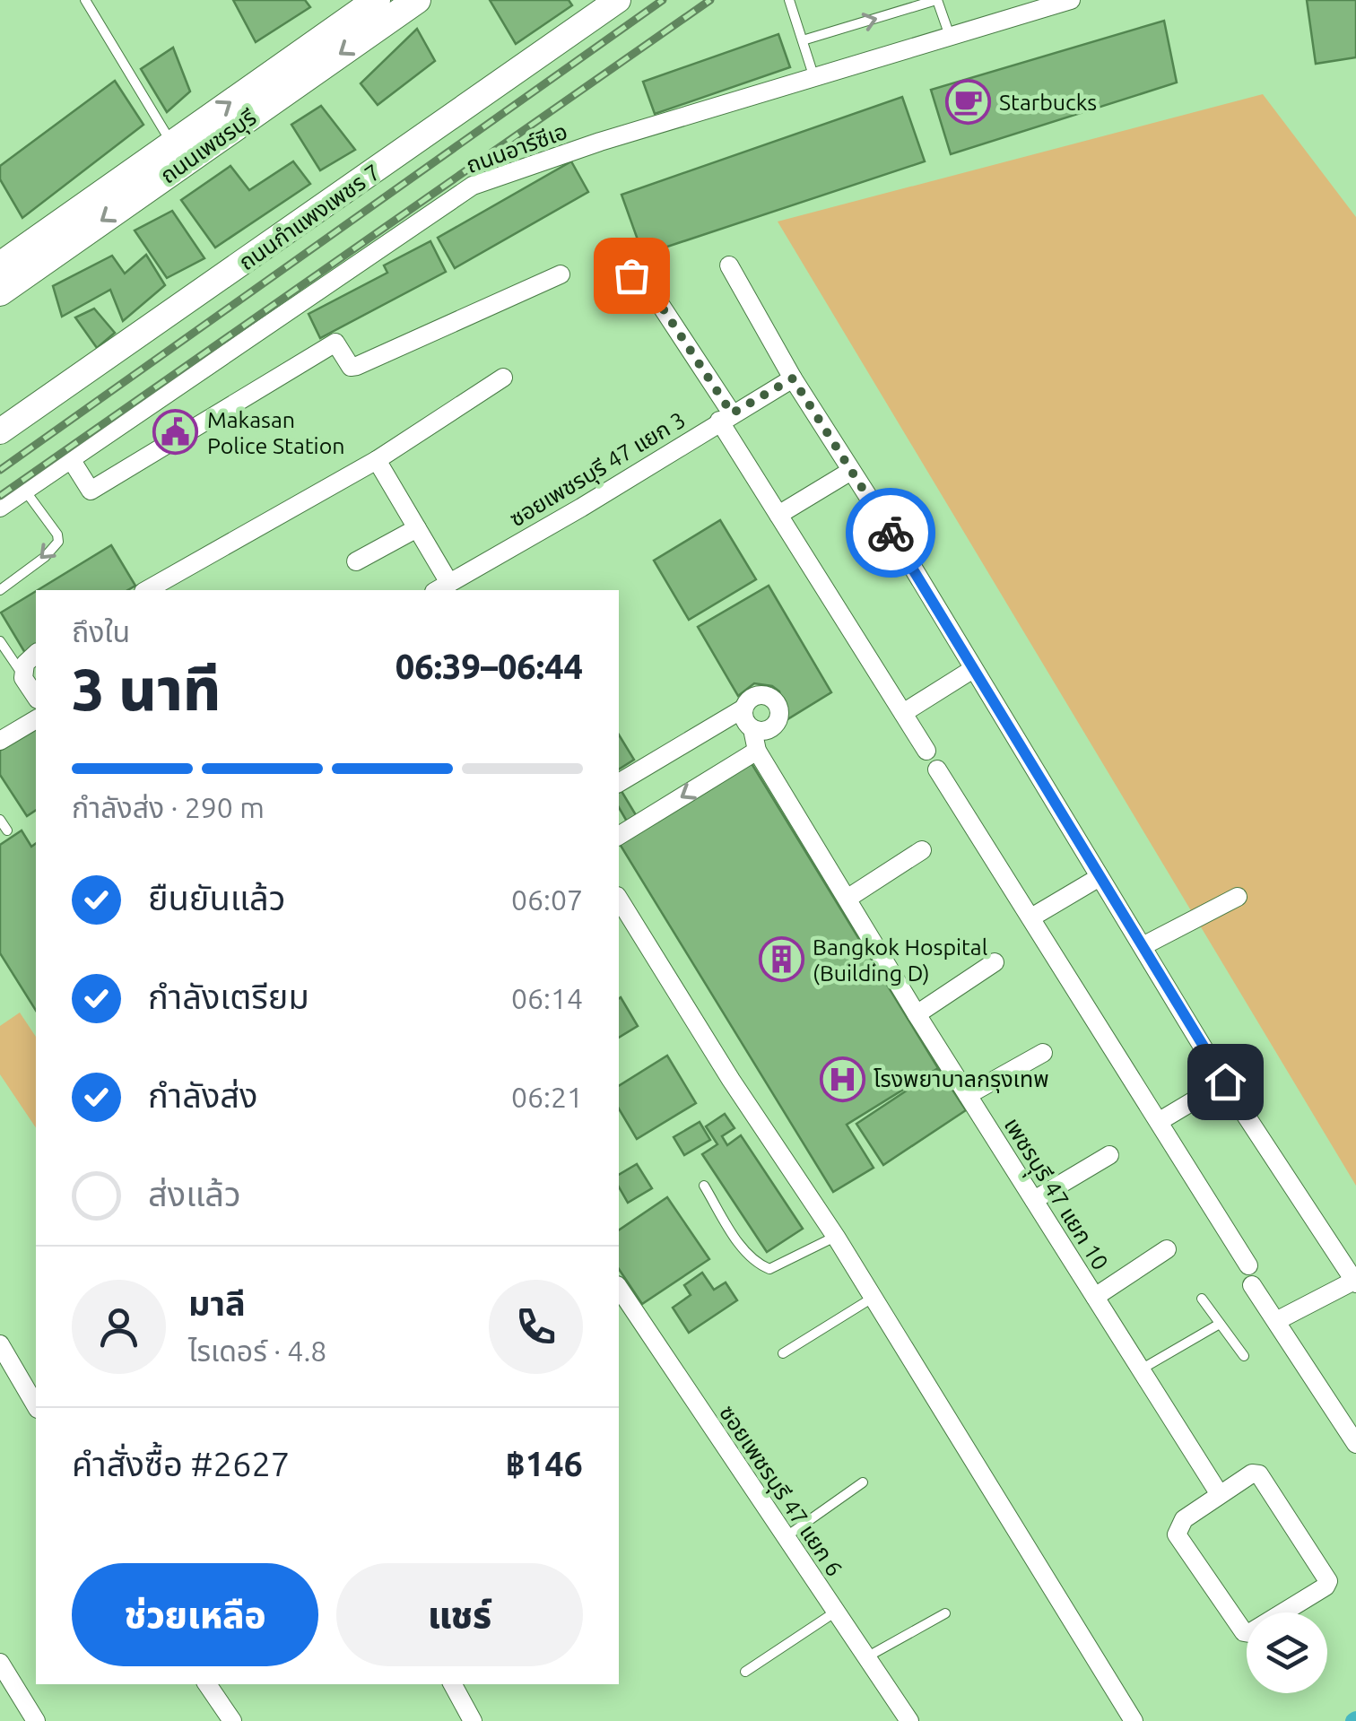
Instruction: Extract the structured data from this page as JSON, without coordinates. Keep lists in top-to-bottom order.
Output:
{
  "streets": {
    "main road": ["ถนนเพชรบุรี"],
    "street": [
      "ถนนอาร์ซีเอ",
      "ถนนกำแพงเพชร 7",
      "ซอยเพชรบุรี 47 แยก 3",
      "เพชรบุุรี 47 แยก 10",
      "ซอยเพชรบุรี 47 แยก 6"
    ]
  },
  "places": {
    "cafe": ["Starbucks"],
    "public building": ["Makasan Police Station"],
    "building": ["Bangkok Hospital (Building D)"],
    "hospital": ["โรงพยาบาลกรุงเทพ"]
  },
  "page": {
    "heading": ["3 นาที", "ถึงใน", "06:39–06:44"],
    "panel": [
      "มาลี",
      "ไรเดอร์ · 4.8",
      "คำสั่งซื้อ #2627",
      "฿146"
    ],
    "bar": "กำลังส่ง · 290 m",
    "list": [
      ["ยืนยันแล้ว", "06:07"],
      ["กำลังเตรียม", "06:14"],
      ["กำลังส่ง", "06:21"],
      "ส่งแล้ว"
    ],
    "buttons": ["ช่วยเหลือ", "แชร์"]
  }
}
